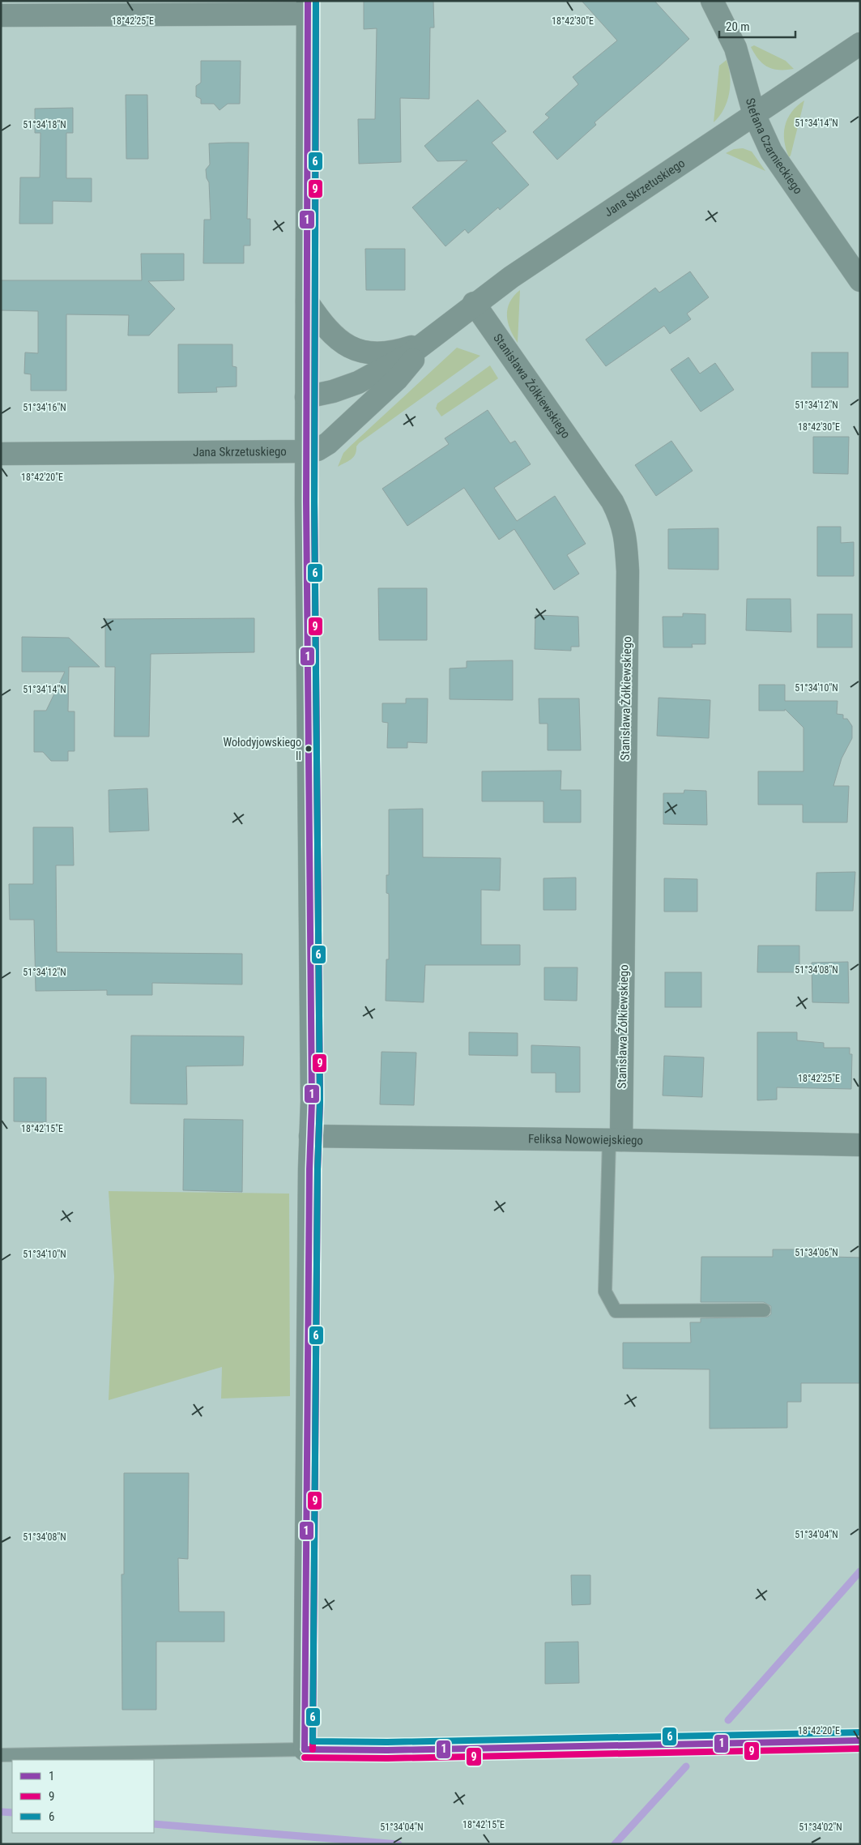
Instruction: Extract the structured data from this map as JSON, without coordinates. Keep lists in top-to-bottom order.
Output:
{
  "streets": {
    "street": [
      "Stefana Czarnieckiego",
      "Jana Skrzetuskiego",
      "Stanisława Żółkiewskiego",
      "Feliksa Nowowiejskiego"
    ]
  },
  "crossings": [
    ["Stefana Czarnieckiego", "Jana Skrzetuskiego"],
    ["Jana Skrzetuskiego", "Stanisława Żółkiewskiego"],
    ["Stanisława Żółkiewskiego", "Feliksa Nowowiejskiego"]
  ],
  "places": ["Wołodyjowskiego II"],
  "lines": ["transit line 1", "transit line 9", "transit line 6"],
  "legend": ["1", "9", "6"],
  "scale_bar": "20 m",
  "coordinates": [
    "18°42'25\"E",
    "18°42'30\"E",
    "51°34'14\"N",
    "51°34'18\"N",
    "51°34'12\"N",
    "51°34'16\"N",
    "18°42'20\"E",
    "51°34'10\"N",
    "51°34'08\"N",
    "18°42'15\"E",
    "51°34'06\"N",
    "51°34'04\"N",
    "51°34'02\"N"
  ]
}
